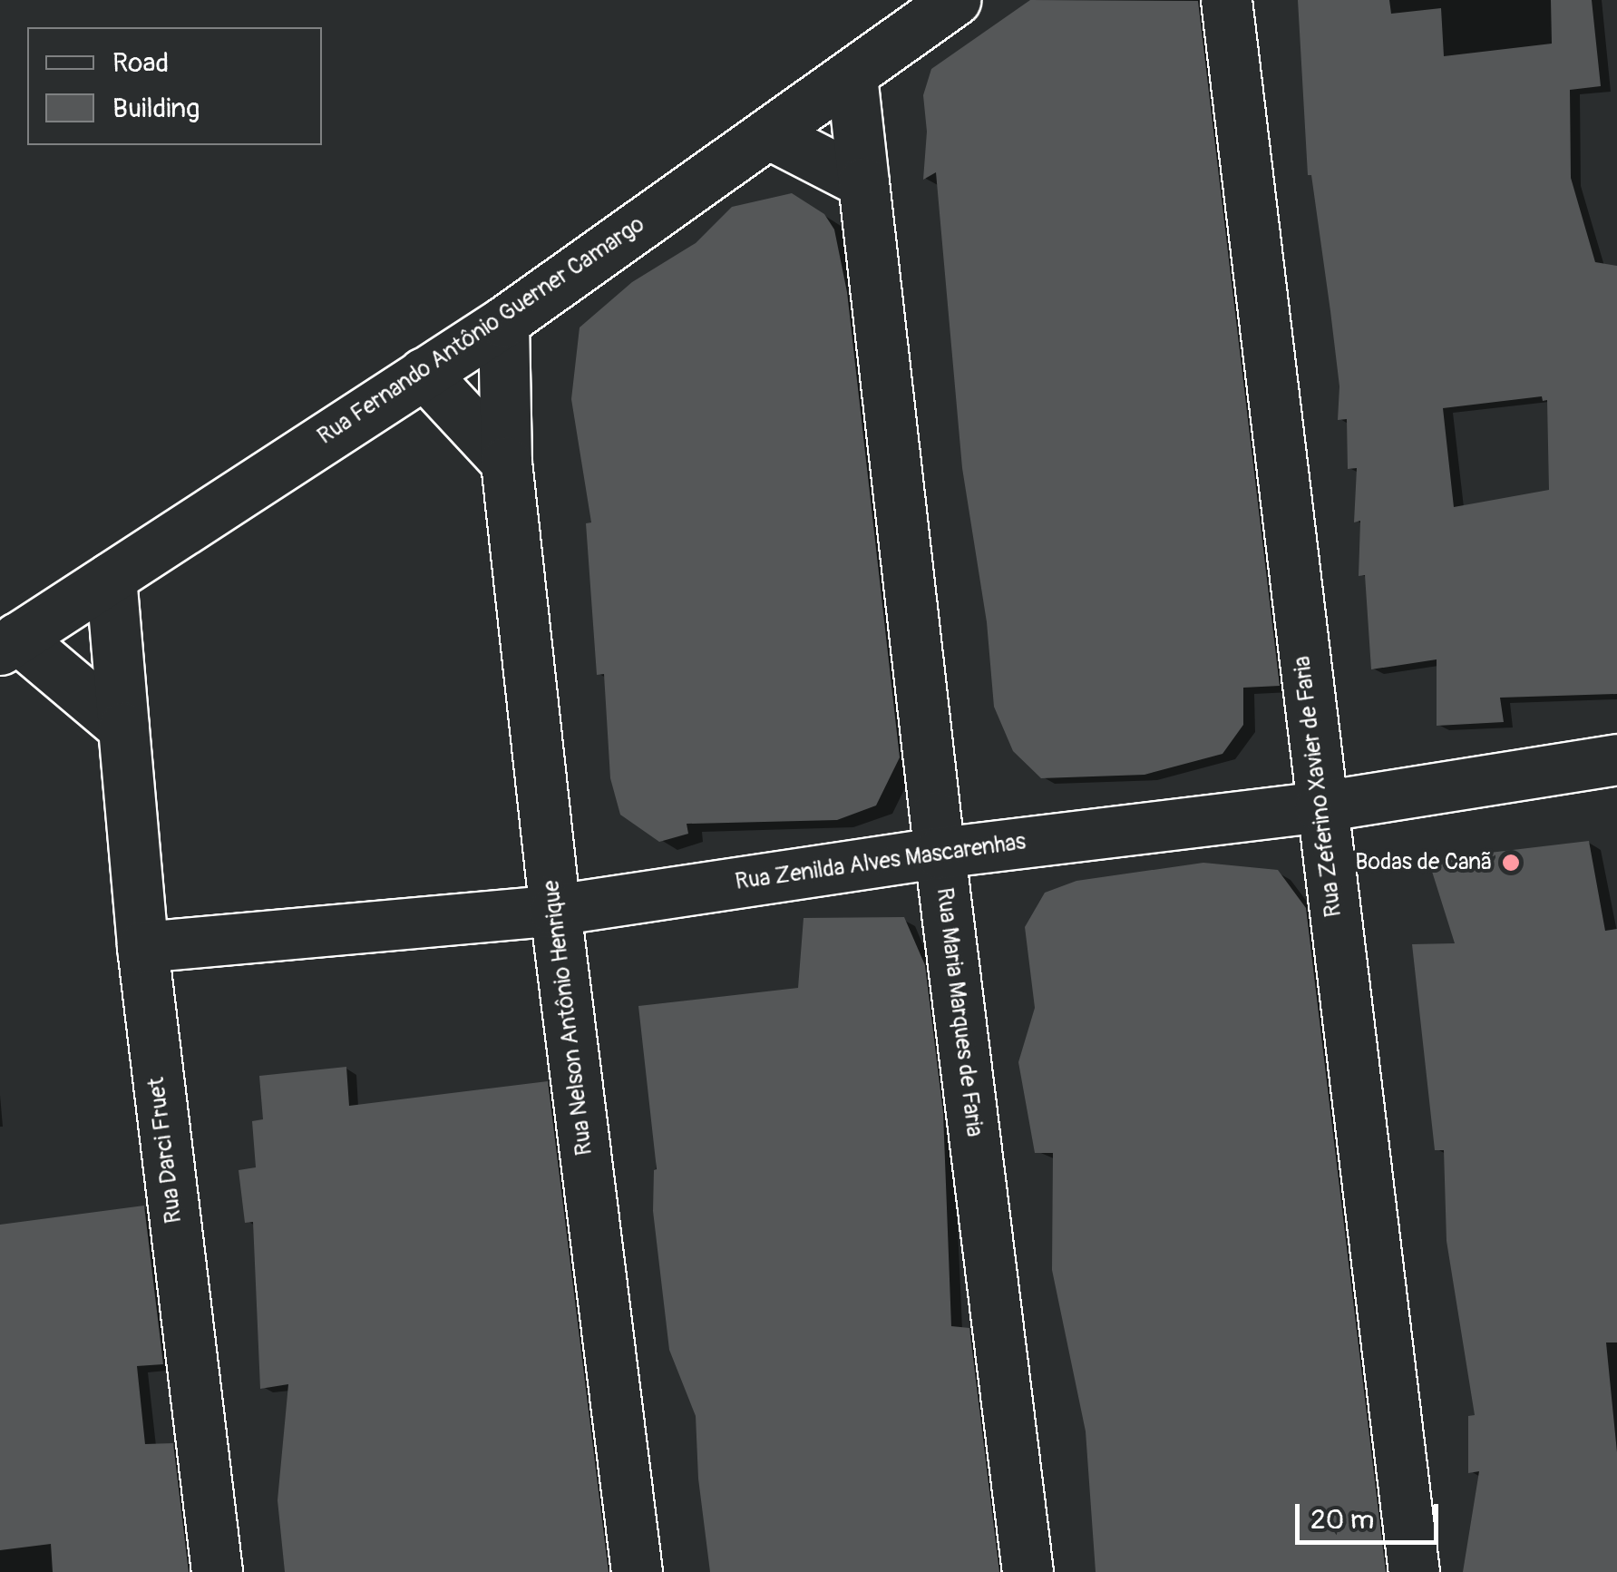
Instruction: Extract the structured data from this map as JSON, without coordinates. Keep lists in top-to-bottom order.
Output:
{
  "streets": {
    "street": [
      "Rua Fernando Antônio Guerner Camargo",
      "Rua Zeferino Xavier de Faria",
      "Rua Zenilda Alves Mascarenhas",
      "Rua Maria Marques de Faria",
      "Rua Nelson Antônio Henrique",
      "Rua Darci Fruet"
    ]
  },
  "crossings": [
    ["Rua Fernando Antônio Guerner Camargo", "Rua Maria Marques de Faria"],
    ["Rua Fernando Antônio Guerner Camargo", "Rua Nelson Antônio Henrique"],
    ["Rua Fernando Antônio Guerner Camargo", "Rua Darci Fruet"],
    ["Rua Zeferino Xavier de Faria", "Rua Zenilda Alves Mascarenhas"],
    ["Rua Zenilda Alves Mascarenhas", "Rua Maria Marques de Faria"],
    ["Rua Zenilda Alves Mascarenhas", "Rua Nelson Antônio Henrique"],
    ["Rua Zenilda Alves Mascarenhas", "Rua Darci Fruet"]
  ],
  "places": ["Bodas de Canã"],
  "legend": ["Road", "Building"],
  "scale_bar": "20 m"
}
